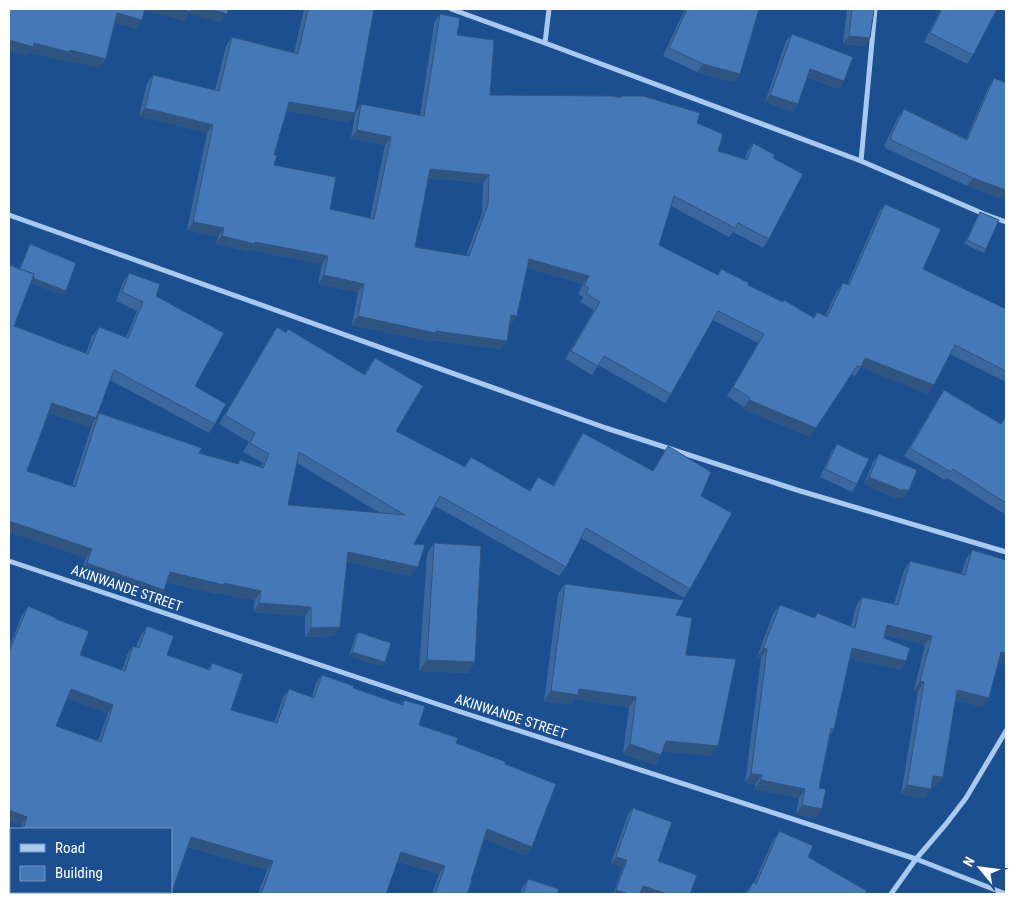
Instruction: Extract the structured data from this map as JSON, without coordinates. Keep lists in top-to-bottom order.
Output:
{
  "streets": {
    "street": ["AKINWANDE STREET"]
  },
  "legend": ["Road", "Building"],
  "north": "top left"
}
